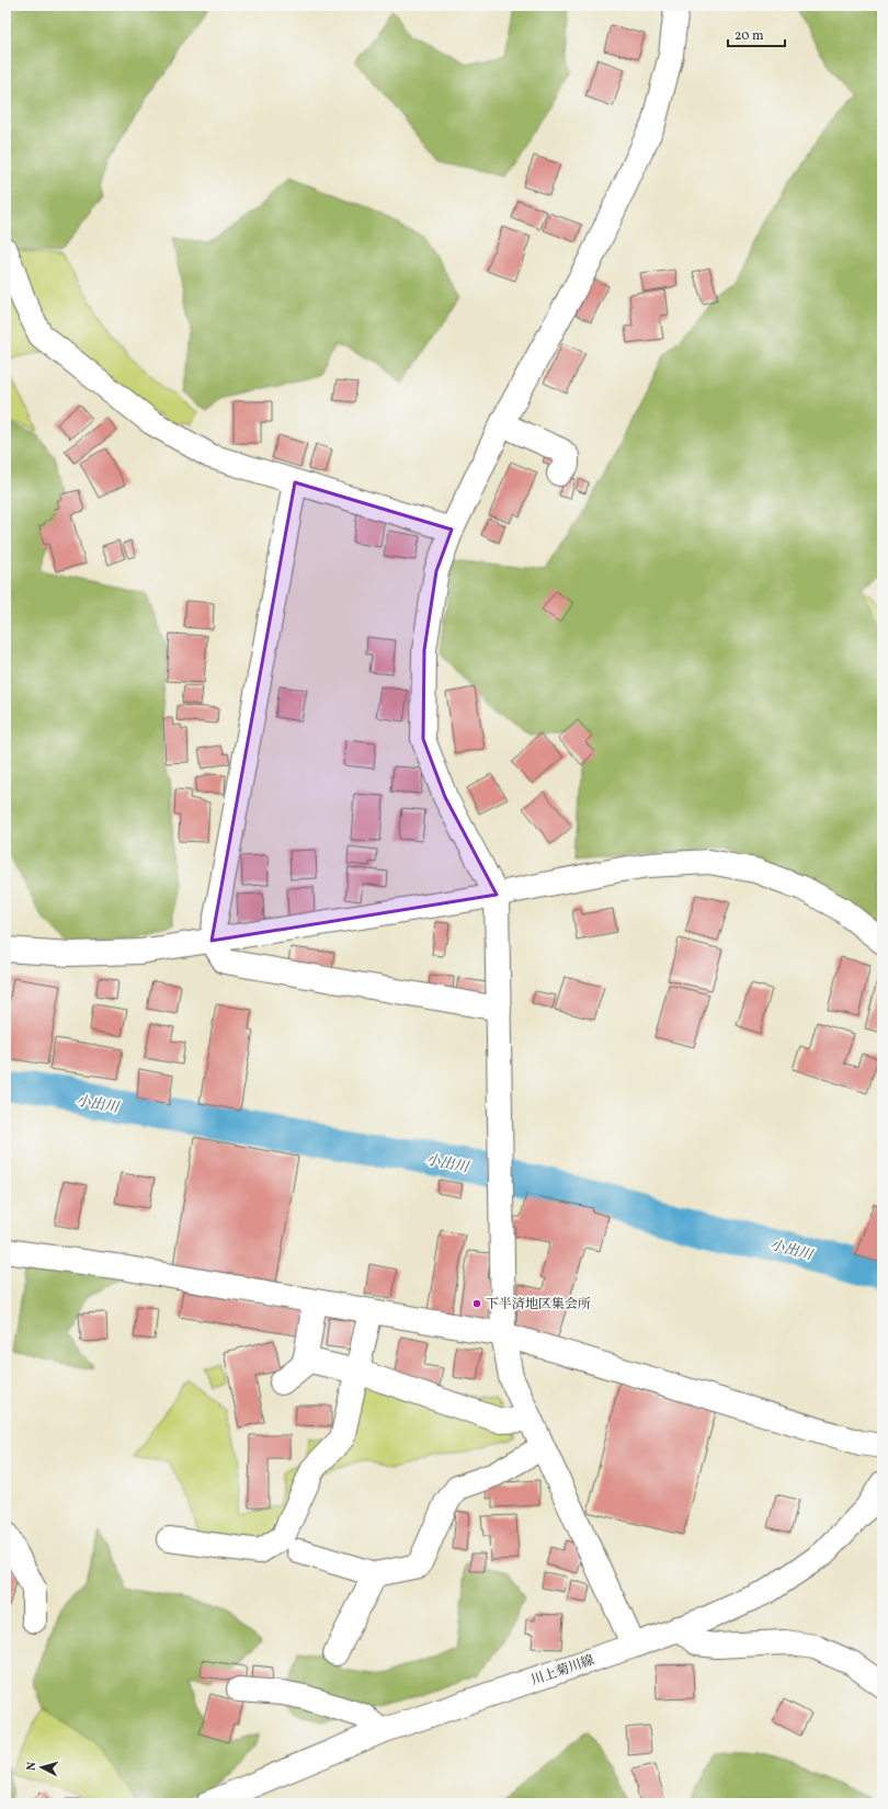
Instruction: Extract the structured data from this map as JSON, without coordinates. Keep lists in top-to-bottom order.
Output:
{
  "streets": {
    "street": ["川上菊川線"]
  },
  "water": ["小出川"],
  "places": ["下半済地区集会所"],
  "scale_bar": "20 m",
  "north": "left"
}
